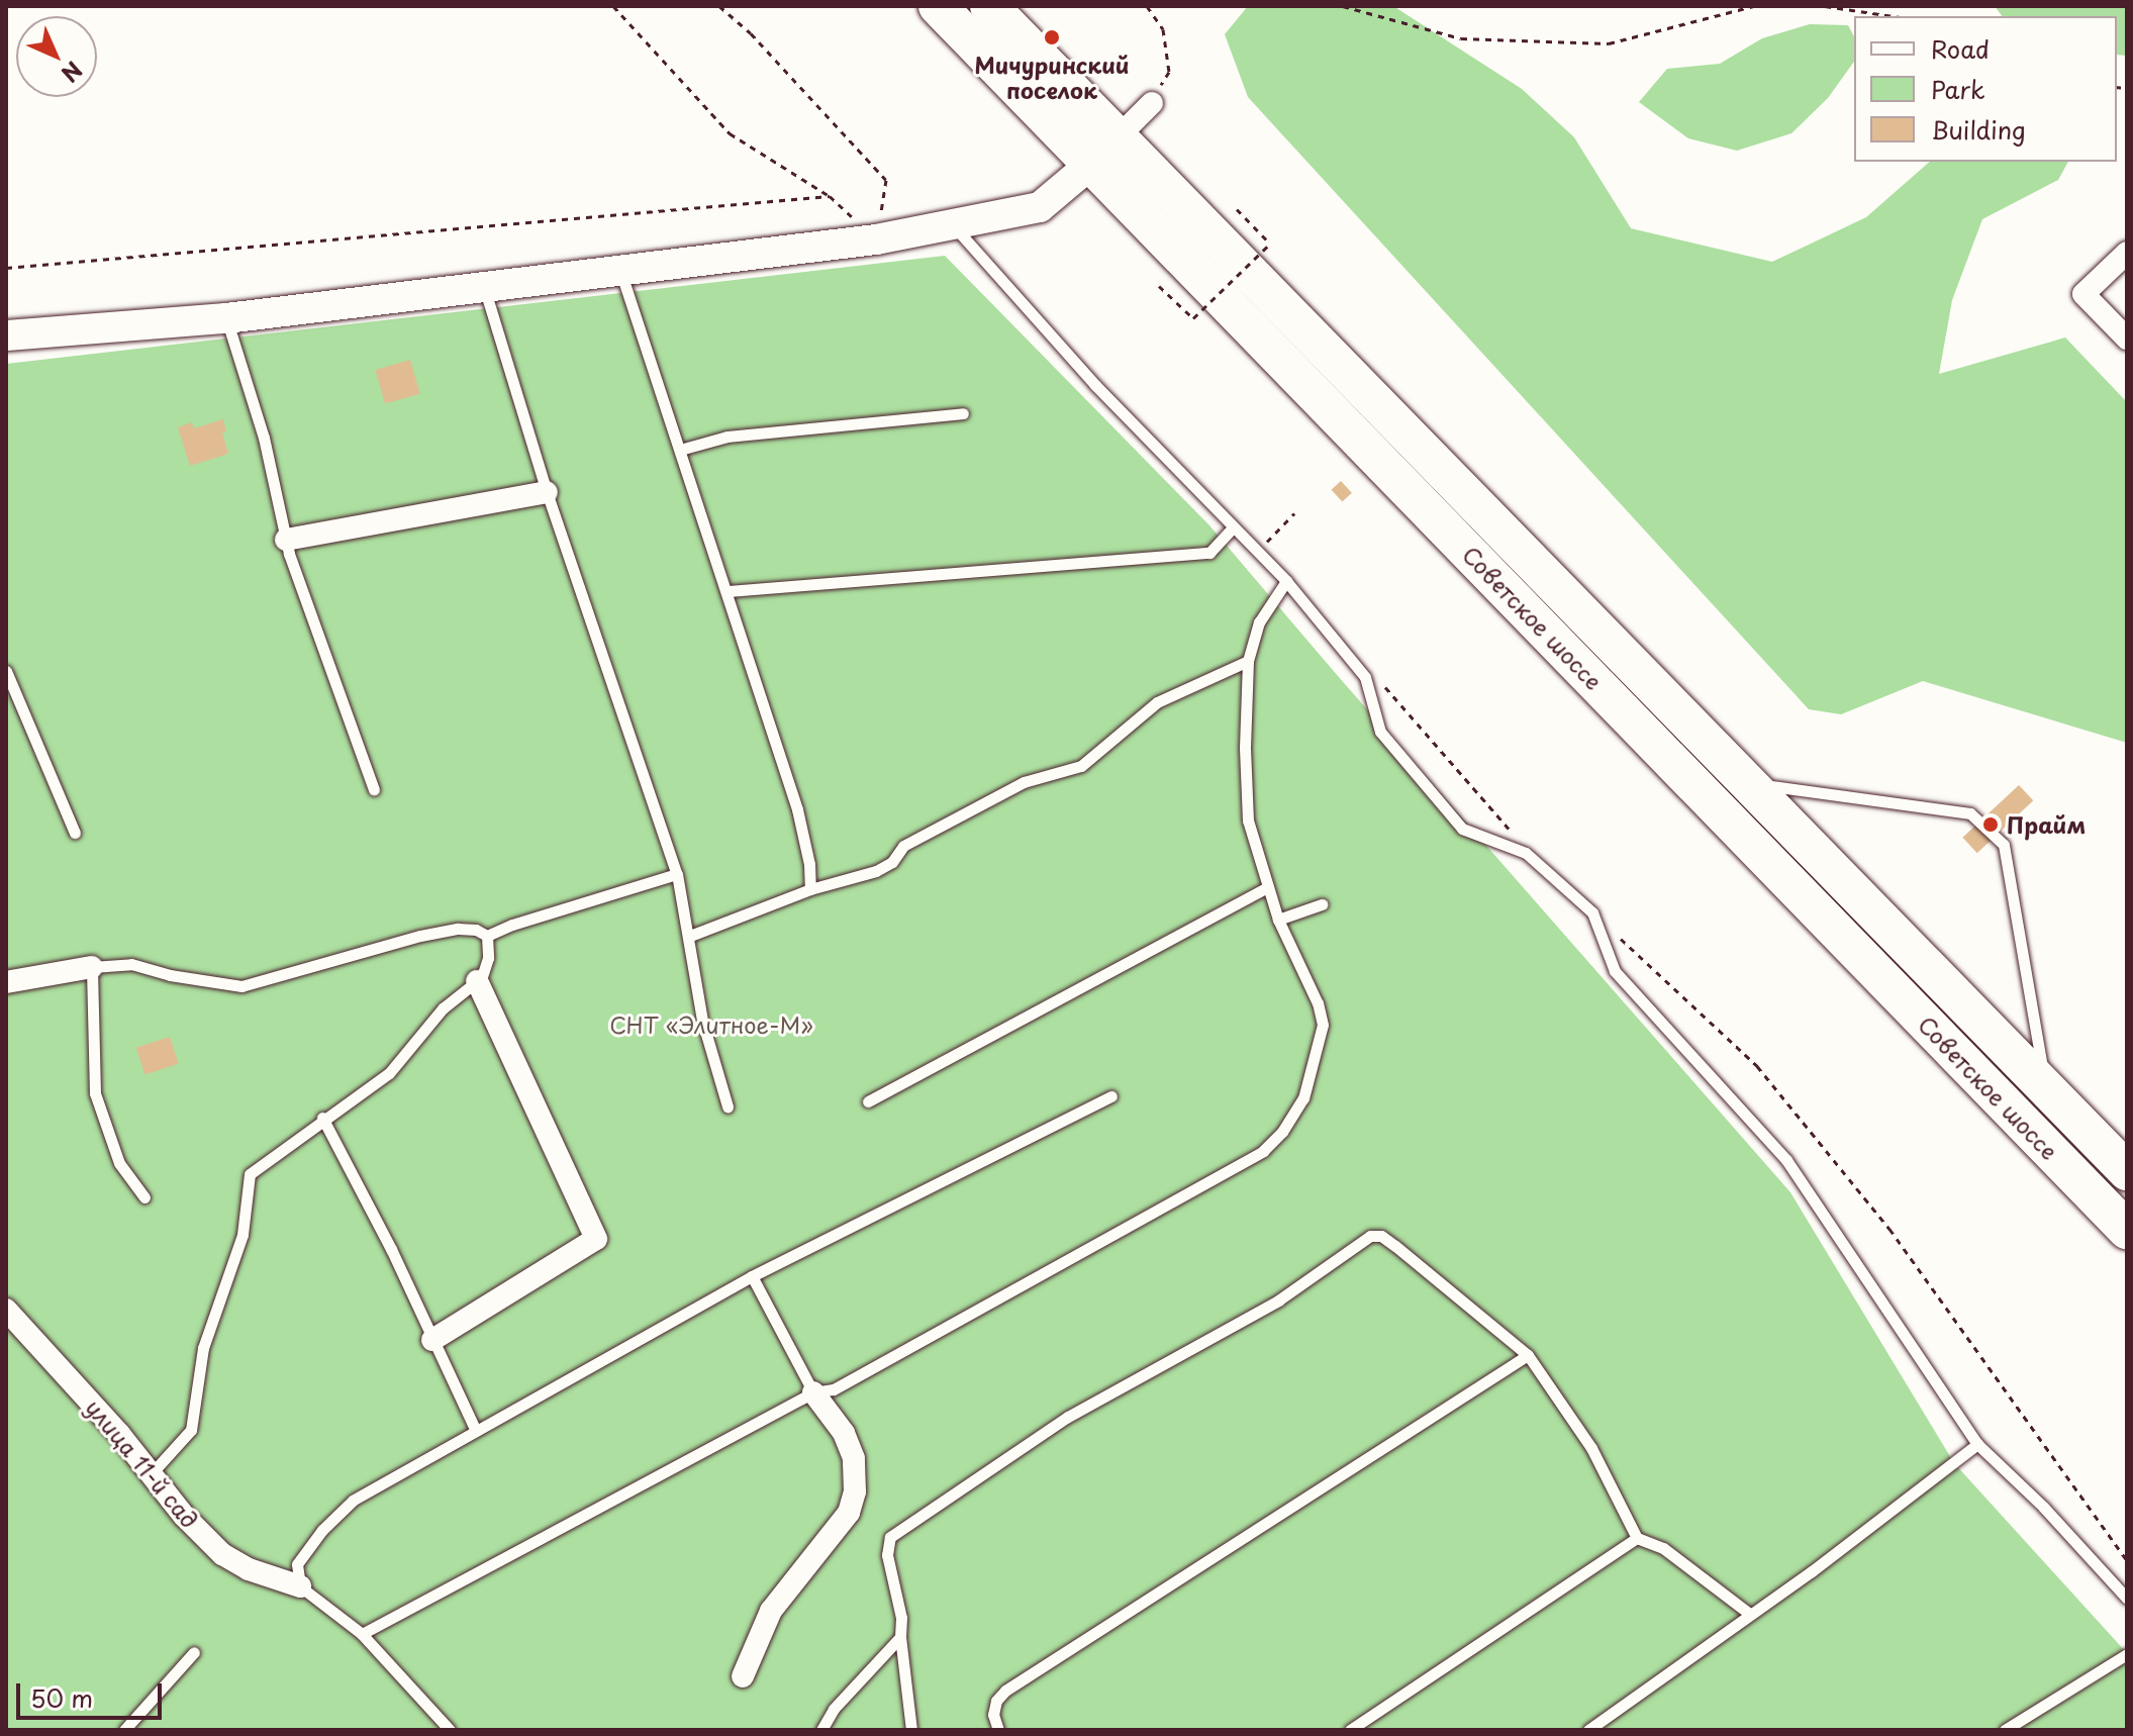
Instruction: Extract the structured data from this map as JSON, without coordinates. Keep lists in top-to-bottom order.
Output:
{
  "streets": {
    "highway": ["Советское шоссе"],
    "street": ["улица 11-й сад"]
  },
  "parks": ["СНТ «Элитное-М»"],
  "places": ["Мичуринский поселок", "Прайм"],
  "legend": ["Road", "Park", "Building"],
  "scale_bar": "50 m",
  "north": "bottom right"
}
